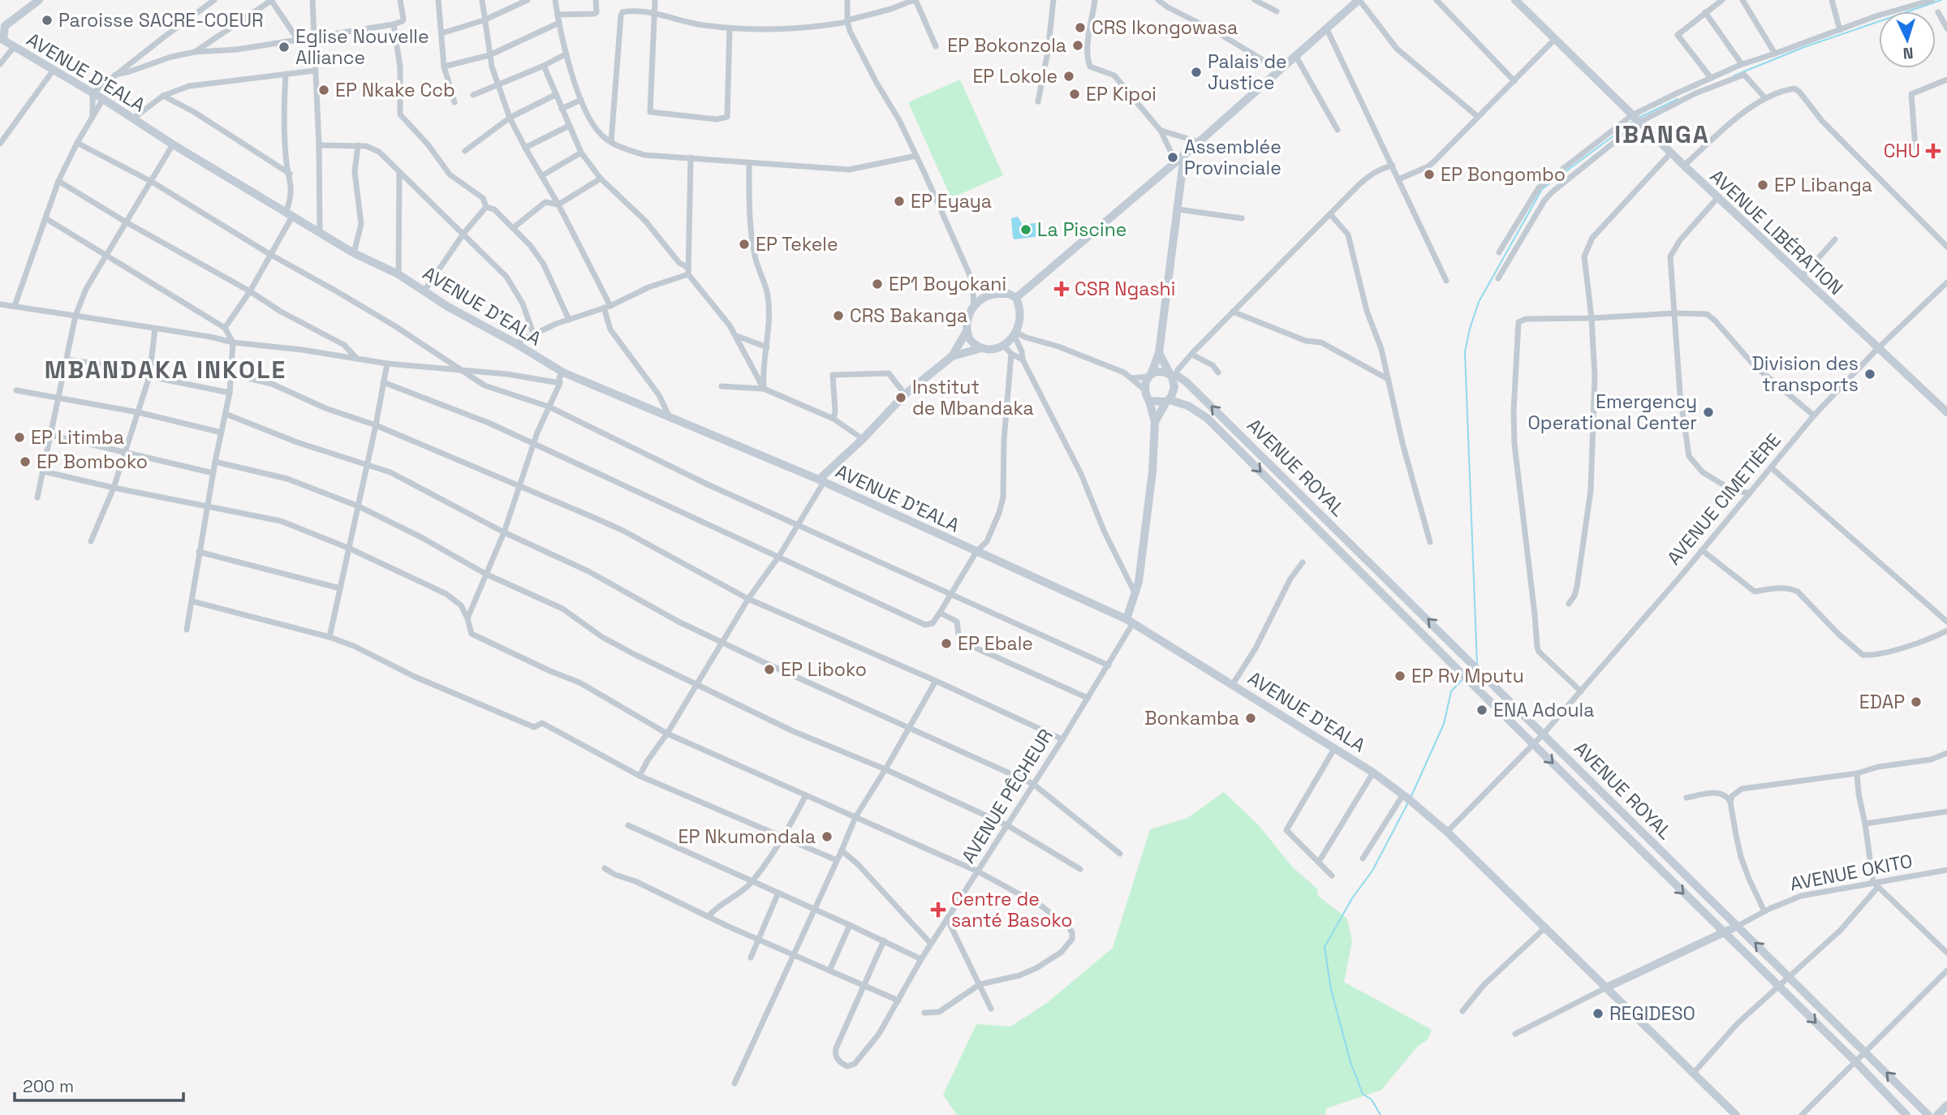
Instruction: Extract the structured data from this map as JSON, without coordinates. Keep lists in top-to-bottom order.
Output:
{
  "streets": {
    "street": [
      "AVENUE D'EALA",
      "AVENUE LIBÉRATION",
      "AVENUE ROYAL",
      "AVENUE CIMETIÈRE",
      "AVENUE PÊCHEUR",
      "AVENUE OKITO"
    ]
  },
  "crossings": [
    ["AVENUE D'EALA", "AVENUE CIMETIÈRE"],
    ["AVENUE D'EALA", "AVENUE PÊCHEUR"],
    ["AVENUE LIBÉRATION", "AVENUE CIMETIÈRE"],
    ["AVENUE ROYAL", "AVENUE CIMETIÈRE"],
    ["AVENUE ROYAL", "AVENUE OKITO"]
  ],
  "districts": ["IBANGA", "MBANDAKA INKOLE"],
  "places": {
    "other": [
      "Paroisse SACRE-COEUR",
      "CRS Ikongowasa",
      "EP Bokonzola",
      "Eglise Nouvelle Alliance",
      "Palais de Justice",
      "EP Lokole",
      "EP Nkake Ccb",
      "EP Kipoi",
      "Assemblée Provinciale",
      "EP Bongombo",
      "EP Libanga",
      "EP Eyaya",
      "La Piscine",
      "EP Tekele",
      "EP1 Boyokani",
      "CRS Bakanga",
      "Division des transports",
      "Institut de Mbandaka",
      "Emergency Operational Center",
      "EP Litimba",
      "EP Bomboko",
      "EP Ebale",
      "EP Liboko",
      "EP Rv Mputu",
      "EDAP",
      "ENA Adoula",
      "Bonkamba",
      "EP Nkumondala",
      "REGIDESO"
    ],
    "health": ["CHU", "CSR Ngashi", "Centre de santé Basoko"]
  },
  "scale_bar": "200 m",
  "north": "bottom"
}
